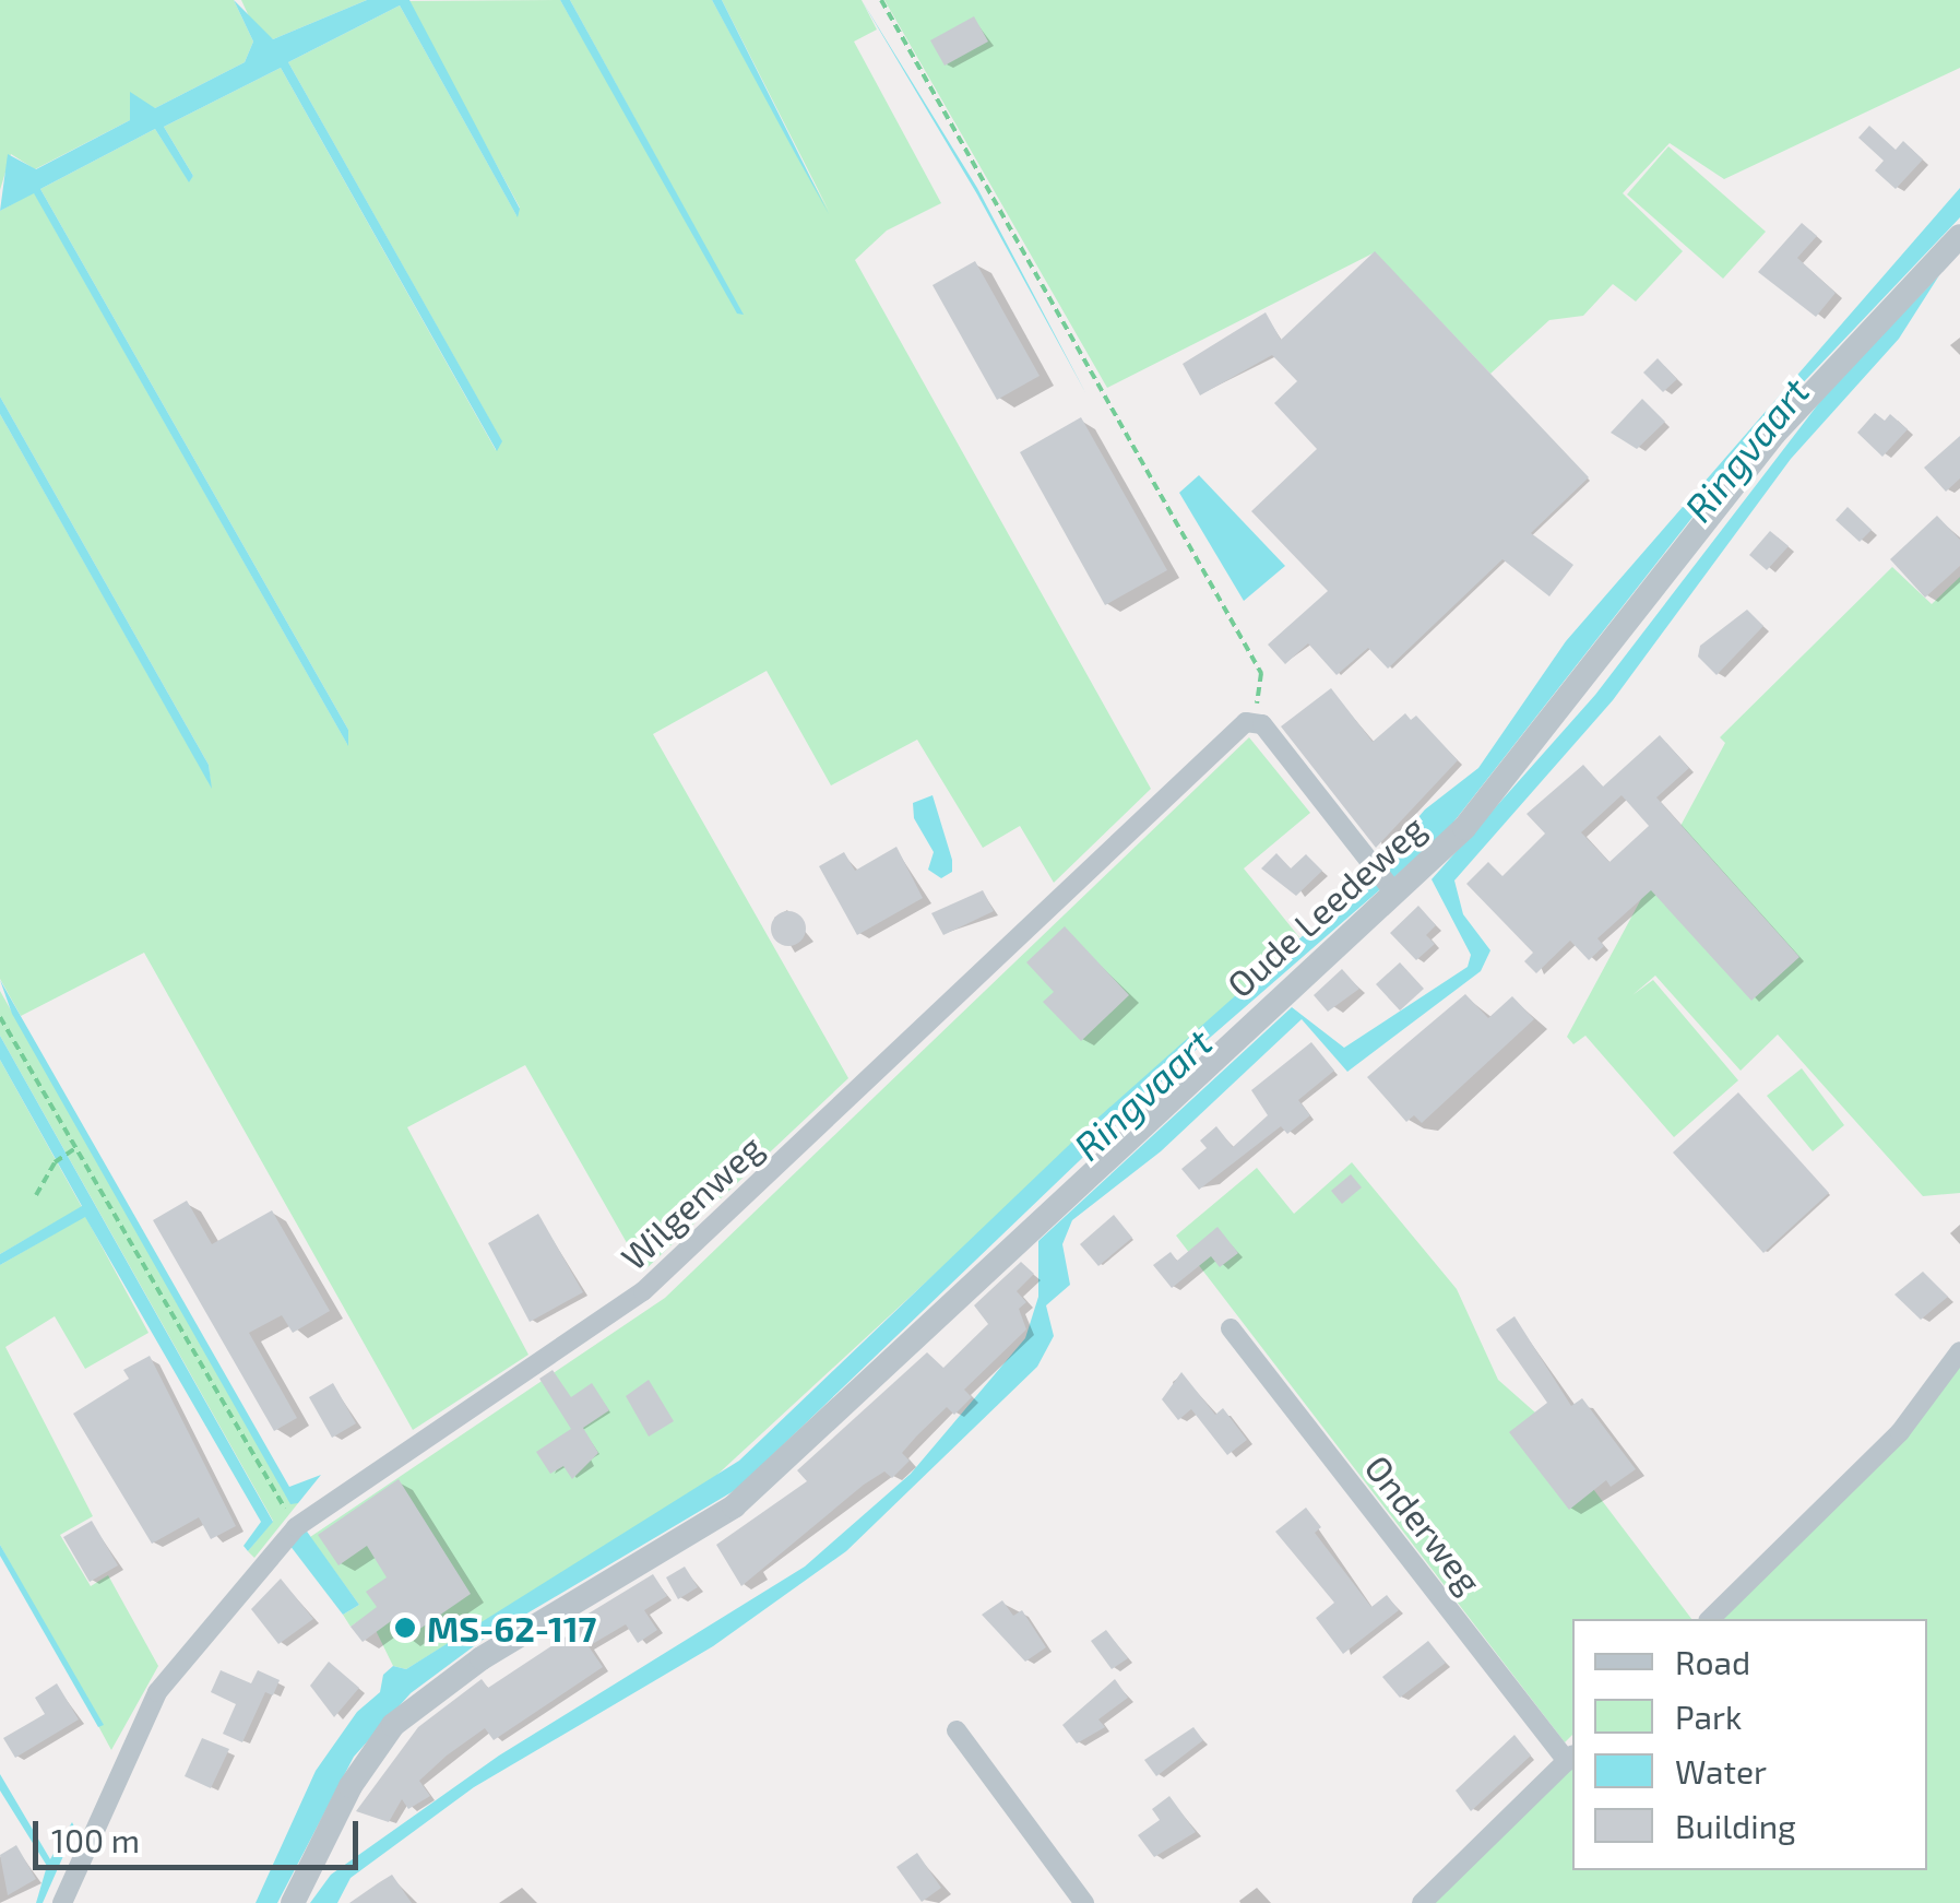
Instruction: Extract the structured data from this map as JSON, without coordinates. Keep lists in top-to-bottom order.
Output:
{
  "streets": {
    "street": ["Oude Leedeweg", "Wilgenweg", "Onderweg"]
  },
  "water": ["Ringvaart"],
  "places": ["MS-62-117"],
  "legend": [
    "Road",
    "Park",
    "Water",
    "Building"
  ],
  "scale_bar": "100 m"
}
